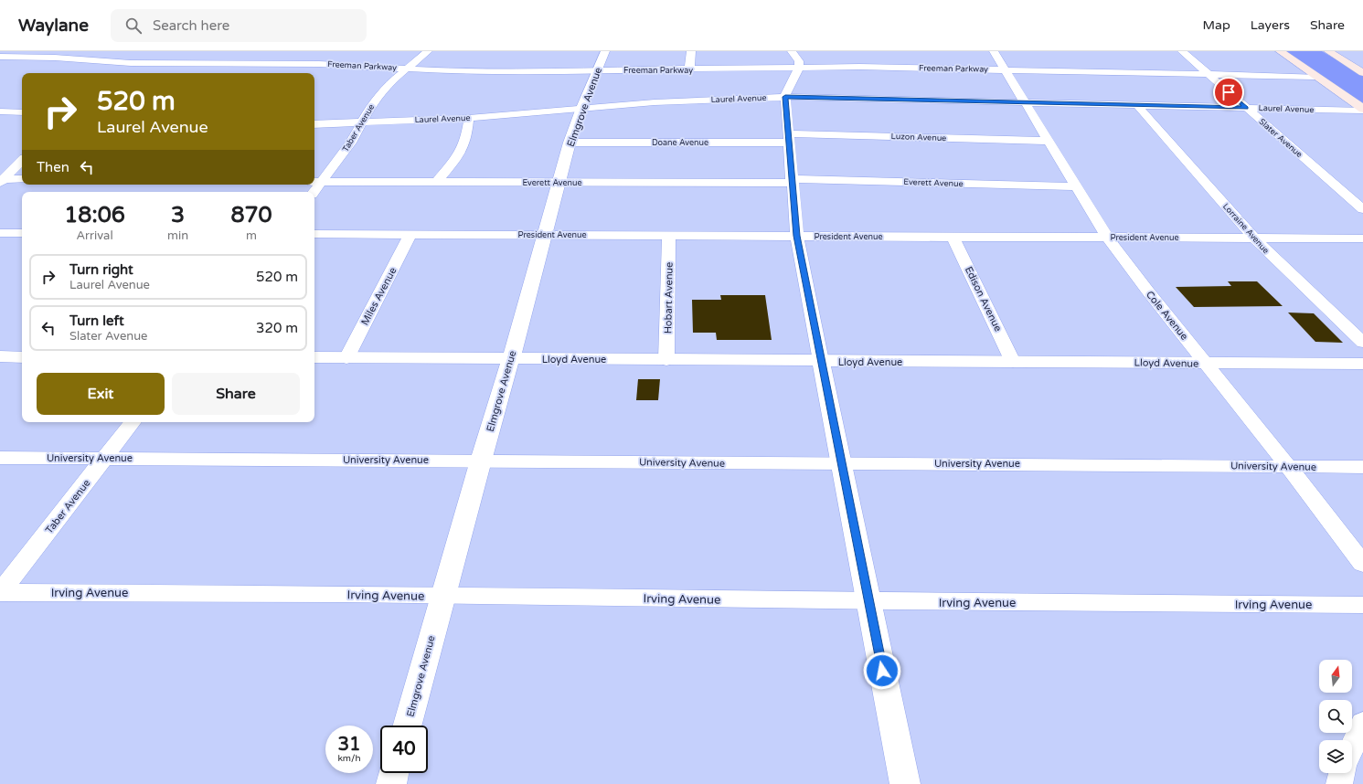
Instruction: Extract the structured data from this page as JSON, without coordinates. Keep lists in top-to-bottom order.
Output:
{
  "streets": {
    "street": [
      "Freeman Parkway",
      "Laurel Avenue",
      "Elmgrove Avenue",
      "Taber Avenue",
      "Luzon Avenue",
      "Slater Avenue",
      "Doane Avenue",
      "Everett Avenue",
      "Lorraine Avenue",
      "President Avenue",
      "Miles Avenue",
      "Hobart Avenue",
      "Edison Avenue",
      "Cole Avenue",
      "Lloyd Avenue",
      "University Avenue",
      "Irving Avenue"
    ]
  },
  "crossings": [
    ["Freeman Parkway", "Elmgrove Avenue"],
    ["Freeman Parkway", "Taber Avenue"],
    ["Freeman Parkway", "Slater Avenue"],
    ["Freeman Parkway", "Cole Avenue"],
    ["Laurel Avenue", "Elmgrove Avenue"],
    ["Laurel Avenue", "Taber Avenue"],
    ["Laurel Avenue", "Slater Avenue"],
    ["Laurel Avenue", "Lorraine Avenue"],
    ["Laurel Avenue", "Cole Avenue"],
    ["Elmgrove Avenue", "Doane Avenue"],
    ["Elmgrove Avenue", "Everett Avenue"],
    ["Elmgrove Avenue", "President Avenue"],
    ["Elmgrove Avenue", "Lloyd Avenue"],
    ["Elmgrove Avenue", "University Avenue"],
    ["Elmgrove Avenue", "Irving Avenue"],
    ["Taber Avenue", "Everett Avenue"],
    ["Taber Avenue", "University Avenue"],
    ["Taber Avenue", "Irving Avenue"],
    ["Luzon Avenue", "Doane Avenue"],
    ["Luzon Avenue", "Cole Avenue"],
    ["Everett Avenue", "Cole Avenue"],
    ["Lorraine Avenue", "President Avenue"],
    ["President Avenue", "Miles Avenue"],
    ["President Avenue", "Hobart Avenue"],
    ["President Avenue", "Edison Avenue"],
    ["President Avenue", "Cole Avenue"],
    ["Miles Avenue", "Lloyd Avenue"],
    ["Hobart Avenue", "Lloyd Avenue"],
    ["Edison Avenue", "Lloyd Avenue"],
    ["Cole Avenue", "Lloyd Avenue"],
    ["Cole Avenue", "University Avenue"]
  ],
  "north": "top",
  "page": {
    "header": "Waylane",
    "search": "Search here",
    "nav": ["Map", "Layers", "Share"],
    "turn": ["520 m", "Laurel Avenue"],
    "then": "Then",
    "eta": [
      "18:06",
      "Arrival",
      "3",
      "min",
      "870",
      "m"
    ],
    "list": [
      {
        "name": "Turn right",
        "note": "Laurel Avenue",
        "value": "520 m"
      },
      {
        "name": "Turn left",
        "note": "Slater Avenue",
        "value": "320 m"
      }
    ],
    "buttons": ["Exit", "Share"],
    "speed": "31 km/h",
    "limit": "40"
  }
}
